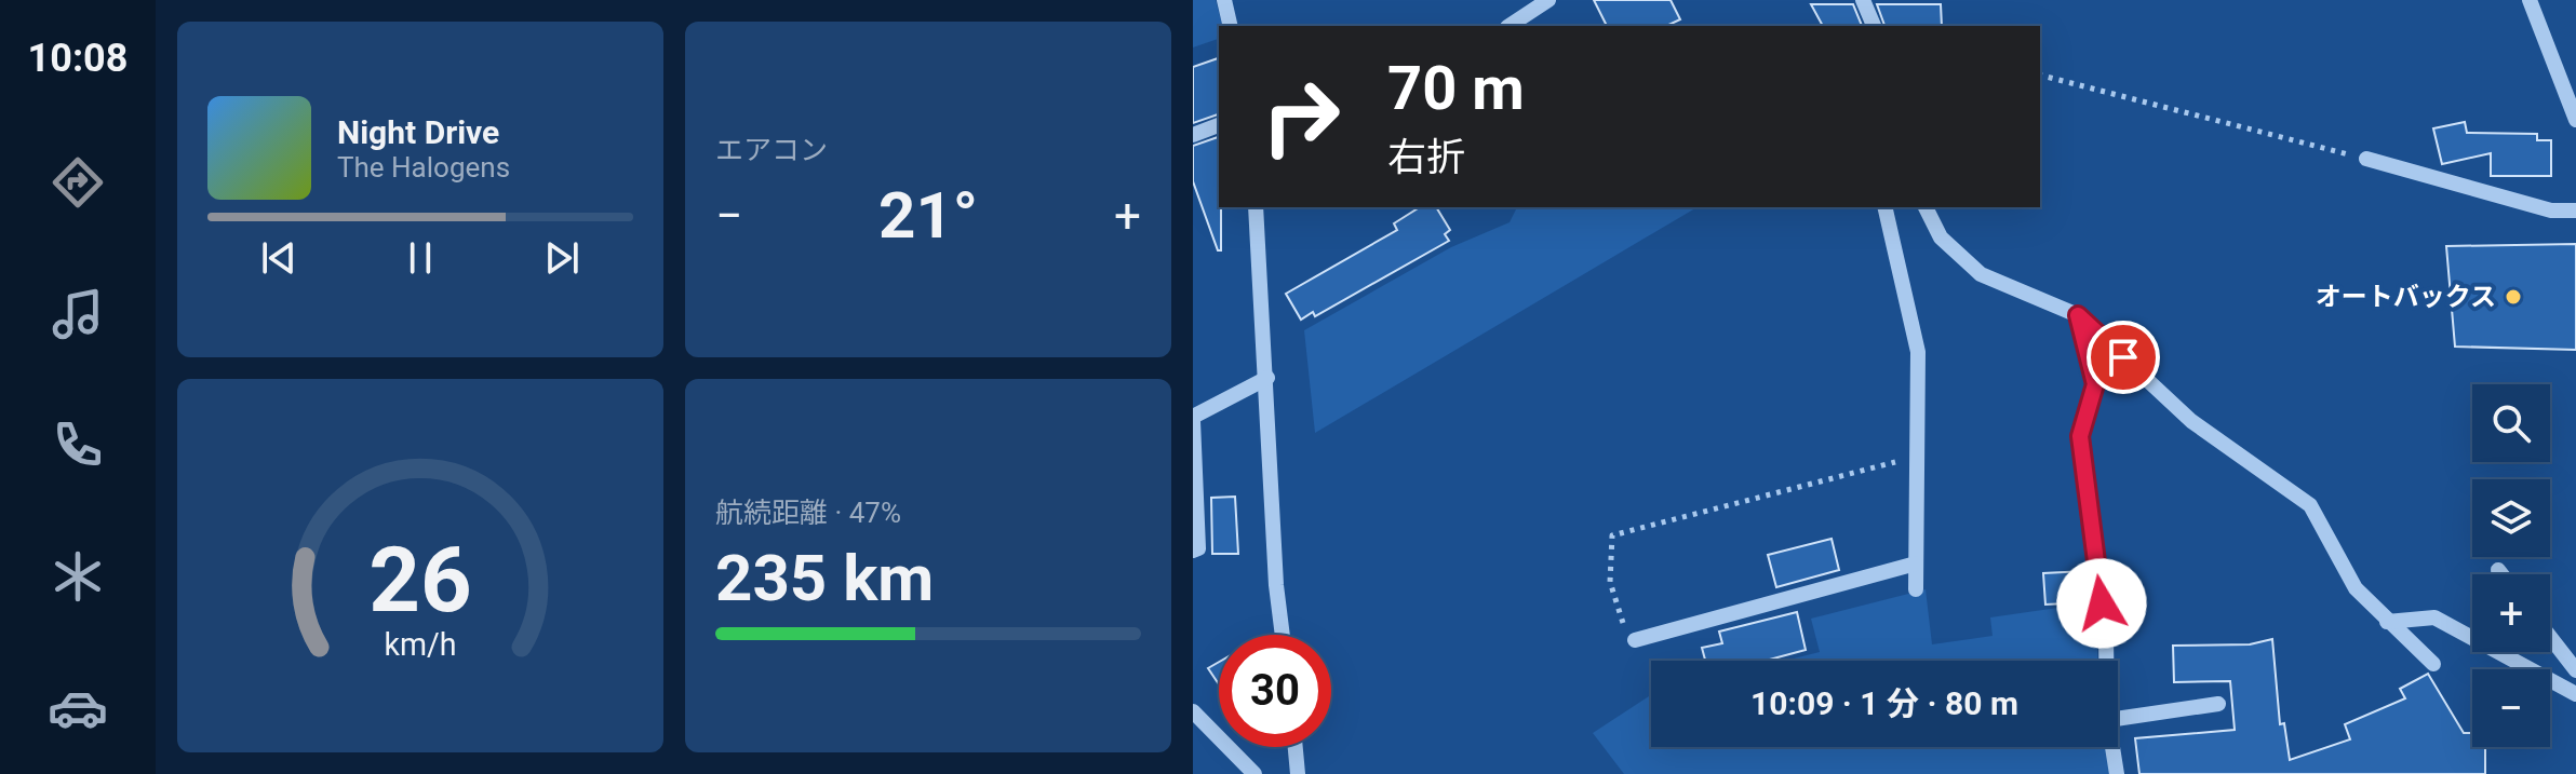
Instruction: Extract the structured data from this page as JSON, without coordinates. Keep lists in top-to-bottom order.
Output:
{
  "places": ["オートバックス"],
  "page": {
    "tabs": "10:08",
    "tile": [
      "エアコン",
      ["航続距離 · 47%", "235 km"]
    ],
    "turn": ["70 m", "右折"],
    "song": ["Night Drive", "The Halogens"],
    "heat": ["−", "21°", "+"],
    "map_buttons": ["+", "−"],
    "limit": "30",
    "trip": "10:09 · 1 分 · 80 m",
    "gauge": ["26", "km/h"]
  }
}
